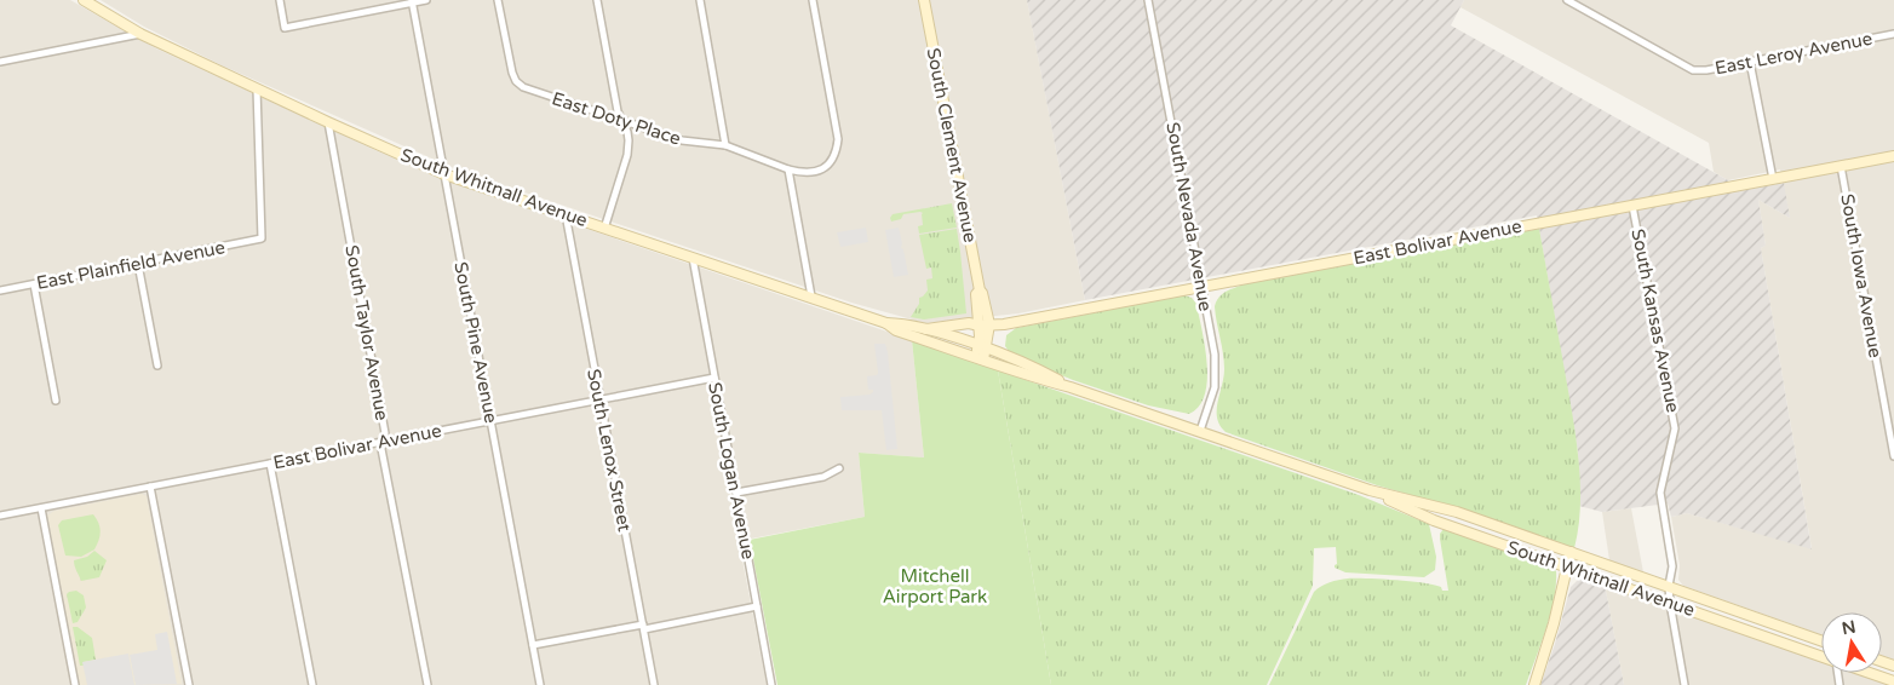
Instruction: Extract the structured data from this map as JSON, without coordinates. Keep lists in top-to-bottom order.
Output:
{
  "streets": {
    "street": [
      "East Leroy Avenue",
      "East Doty Place",
      "South Clement Avenue",
      "South Whitnall Avenue",
      "South Nevada Avenue",
      "East Bolivar Avenue",
      "East Plainfield Avenue",
      "South Iowa Avenue",
      "South Kansas Avenue",
      "South Taylor Avenue",
      "South Pine Avenue",
      "South Lenox Street",
      "South Logan Avenue"
    ]
  },
  "crossings": [
    ["South Clement Avenue", "South Whitnall Avenue"],
    ["South Clement Avenue", "East Bolivar Avenue"],
    ["South Whitnall Avenue", "South Nevada Avenue"],
    ["South Whitnall Avenue", "East Bolivar Avenue"],
    ["South Whitnall Avenue", "East Plainfield Avenue"],
    ["South Whitnall Avenue", "South Kansas Avenue"],
    ["South Whitnall Avenue", "South Taylor Avenue"],
    ["South Whitnall Avenue", "South Pine Avenue"],
    ["South Whitnall Avenue", "South Lenox Street"],
    ["South Whitnall Avenue", "South Logan Avenue"],
    ["South Nevada Avenue", "East Bolivar Avenue"],
    ["East Bolivar Avenue", "South Iowa Avenue"],
    ["East Bolivar Avenue", "South Kansas Avenue"],
    ["East Bolivar Avenue", "South Taylor Avenue"],
    ["East Bolivar Avenue", "South Pine Avenue"],
    ["East Bolivar Avenue", "South Lenox Street"],
    ["East Bolivar Avenue", "South Logan Avenue"]
  ],
  "parks": ["Mitchell Airport Park"],
  "north": "top"
}
